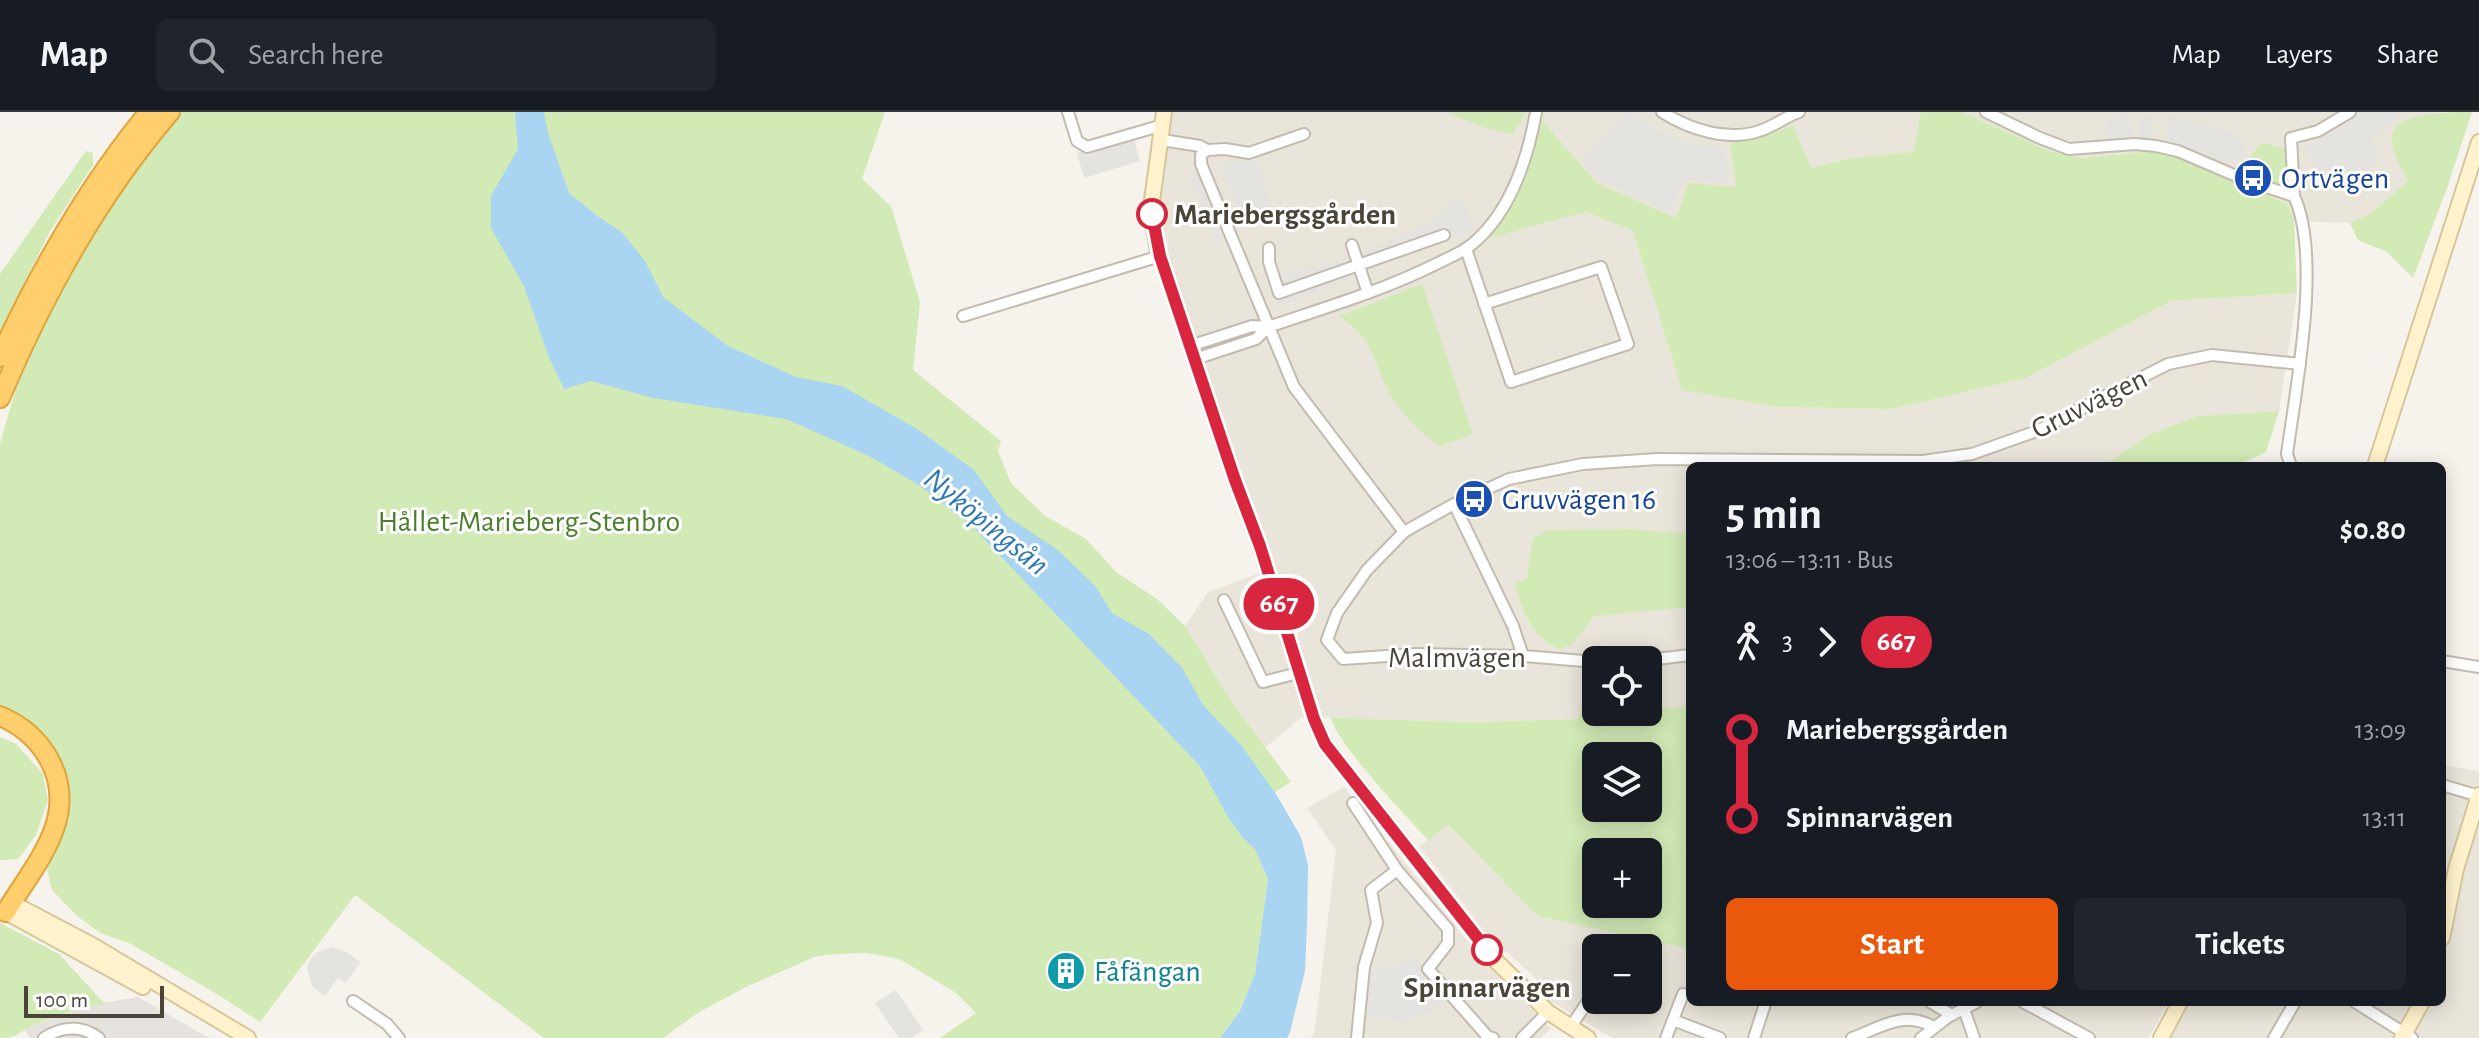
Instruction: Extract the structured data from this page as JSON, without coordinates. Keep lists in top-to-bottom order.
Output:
{
  "streets": {
    "street": ["Gruvvägen", "Malmvägen"]
  },
  "crossings": [
    ["Gruvvägen", "Malmvägen"]
  ],
  "water": ["Nyköpingsån"],
  "parks": ["Hållet-Marieberg-Stenbro"],
  "places": {
    "bus stop": ["Ortvägen", "Gruvvägen 16"],
    "other": ["Mariebergsgården", "Spinnarvägen"],
    "building": ["Fåfängan"]
  },
  "lines": ["bus line 667"],
  "scale_bar": "100 m",
  "page": {
    "header": "Map",
    "search": "Search here",
    "nav": ["Map", "Layers", "Share"],
    "on_map": "667",
    "heading": ["5 min", "13:06 – 13:11 · Bus", "$0.80"],
    "legs": ["3", "667"],
    "map_buttons": ["+", "−"],
    "list": [
      {
        "name": "Mariebergsgården",
        "value": "13:09"
      },
      {
        "name": "Spinnarvägen",
        "value": "13:11"
      }
    ],
    "buttons": ["Start", "Tickets"],
    "scale": "100 m"
  }
}
